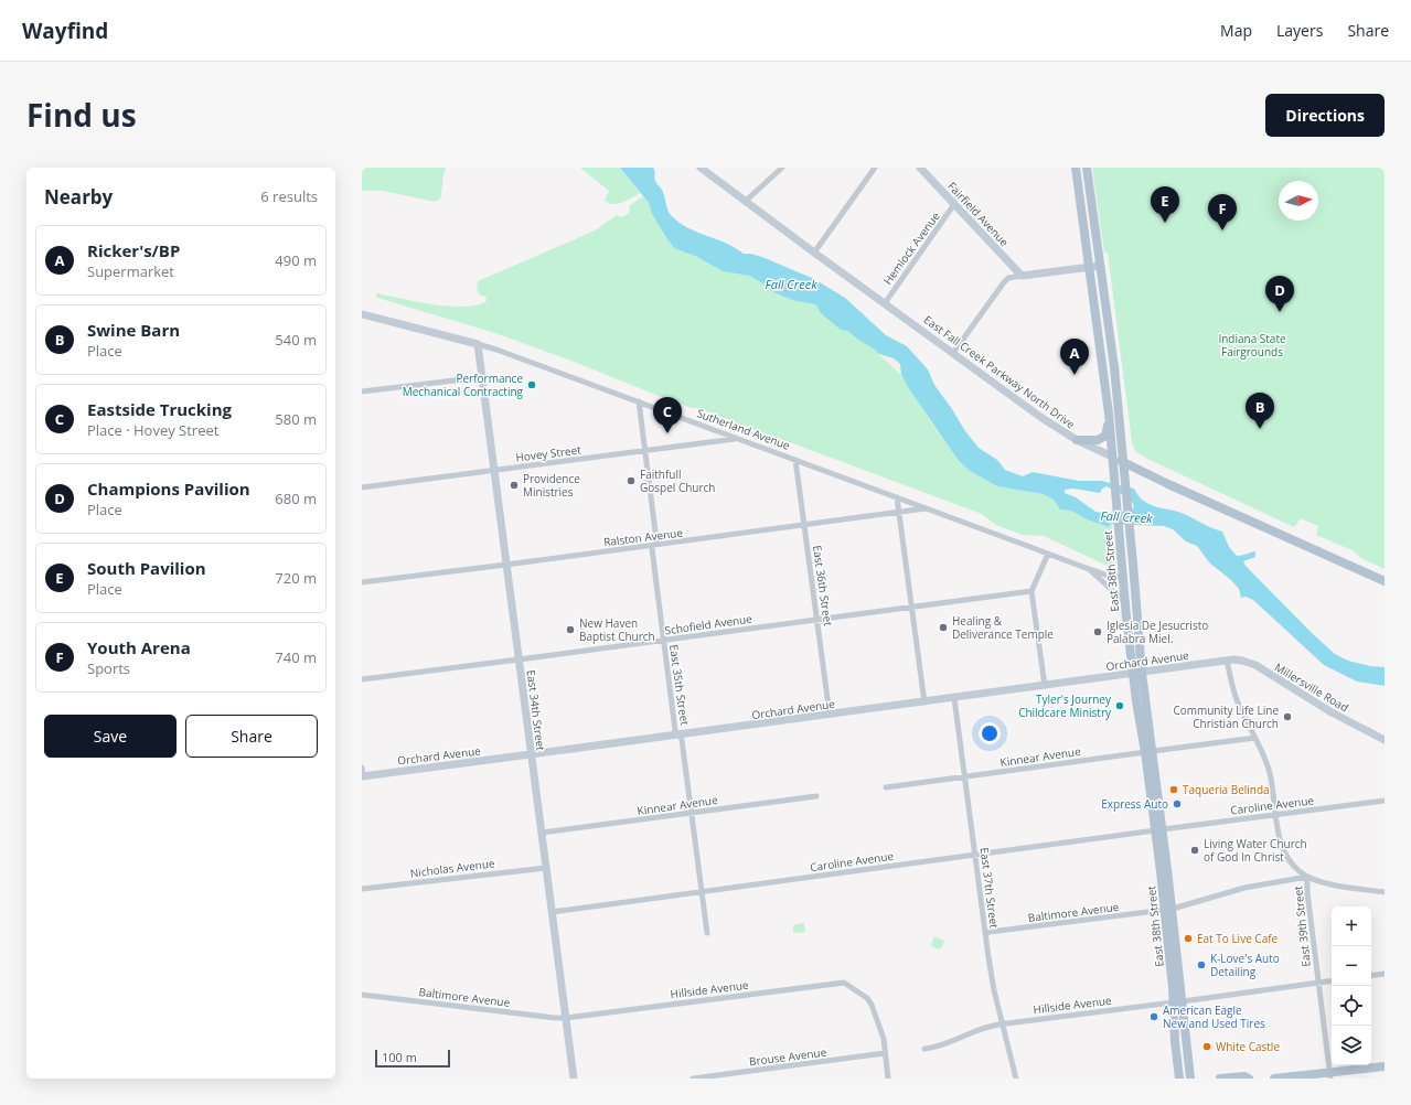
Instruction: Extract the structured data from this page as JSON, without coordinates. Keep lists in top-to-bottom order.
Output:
{
  "streets": {
    "main road": [
      "Fairfield Avenue",
      "East Fall Creek Parkway North Drive",
      "Sutherland Avenue",
      "East 38th Street",
      "Orchard Avenue",
      "Millersville Road",
      "East 34th Street"
    ],
    "street": [
      "Hemlock Avenue",
      "Hovey Street",
      "Ralston Avenue",
      "East 36th Street",
      "Schofield Avenue",
      "East 35th Street",
      "Kinnear Avenue",
      "Caroline Avenue",
      "Nicholas Avenue",
      "East 37th Street",
      "Baltimore Avenue",
      "East 39th Street",
      "Hillside Avenue",
      "Brouse Avenue"
    ]
  },
  "crossings": [
    ["Fairfield Avenue", "Hemlock Avenue"],
    ["Hemlock Avenue", "East Fall Creek Parkway North Drive"],
    ["East Fall Creek Parkway North Drive", "East 38th Street"],
    ["Sutherland Avenue", "Hovey Street"],
    ["Sutherland Avenue", "Ralston Avenue"],
    ["Sutherland Avenue", "East 38th Street"],
    ["Sutherland Avenue", "East 36th Street"],
    ["Sutherland Avenue", "East 35th Street"],
    ["Sutherland Avenue", "East 34th Street"],
    ["Hovey Street", "East 35th Street"],
    ["Hovey Street", "East 34th Street"],
    ["Ralston Avenue", "East 36th Street"],
    ["Ralston Avenue", "East 35th Street"],
    ["Ralston Avenue", "East 34th Street"],
    ["East 38th Street", "Orchard Avenue"],
    ["East 38th Street", "Kinnear Avenue"],
    ["East 38th Street", "Caroline Avenue"],
    ["East 38th Street", "Baltimore Avenue"],
    ["East 38th Street", "Hillside Avenue"],
    ["East 36th Street", "Schofield Avenue"],
    ["East 36th Street", "Orchard Avenue"],
    ["Schofield Avenue", "East 35th Street"],
    ["Schofield Avenue", "East 34th Street"],
    ["Orchard Avenue", "East 35th Street"],
    ["Orchard Avenue", "Millersville Road"],
    ["Orchard Avenue", "East 34th Street"],
    ["Orchard Avenue", "East 37th Street"],
    ["East 35th Street", "Kinnear Avenue"],
    ["East 35th Street", "Caroline Avenue"],
    ["East 34th Street", "Kinnear Avenue"],
    ["East 34th Street", "Caroline Avenue"],
    ["East 34th Street", "Nicholas Avenue"],
    ["East 34th Street", "Baltimore Avenue"],
    ["East 34th Street", "Hillside Avenue"],
    ["Kinnear Avenue", "East 37th Street"],
    ["Caroline Avenue", "East 37th Street"],
    ["East 37th Street", "Baltimore Avenue"],
    ["East 37th Street", "Hillside Avenue"],
    ["Baltimore Avenue", "East 39th Street"],
    ["Baltimore Avenue", "Hillside Avenue"],
    ["Hillside Avenue", "Brouse Avenue"]
  ],
  "water": ["Fall Creek"],
  "parks": ["Indiana State Fairgrounds"],
  "places": [
    "Performance Mechanical Contracting",
    "Faithfull Gospel Church",
    "Providence Ministries",
    "Healing & Deliverance Temple",
    "New Haven Baptist Church",
    "Iglesia De Jesucristo Palabra Miel.",
    "Tyler's Journey Childcare Ministry",
    "Community Life Line Christian Church",
    "Taqueria Belinda",
    "Express Auto",
    "Living Water Church of God In Christ",
    "Eat To Live Cafe",
    "K-Love's Auto Detailing",
    "American Eagle New and Used Tires",
    "White Castle"
  ],
  "scale_bar": "100 m",
  "north": "right",
  "page": {
    "header": "Wayfind",
    "nav": ["Map", "Layers", "Share"],
    "title": "Find us",
    "buttons": [
      "Directions",
      ["Save", "Share"]
    ],
    "heading": ["Nearby", "6 results"],
    "pins": [
      "E",
      "F",
      "D",
      "A",
      "B",
      "C"
    ],
    "list": [
      {
        "mark": "A",
        "name": "Ricker's/BP",
        "note": "Supermarket",
        "value": "490 m"
      },
      {
        "mark": "B",
        "name": "Swine Barn",
        "note": "Place",
        "value": "540 m"
      },
      {
        "mark": "C",
        "name": "Eastside Trucking",
        "note": "Place · Hovey Street",
        "value": "580 m"
      },
      {
        "mark": "D",
        "name": "Champions Pavilion",
        "note": "Place",
        "value": "680 m"
      },
      {
        "mark": "E",
        "name": "South Pavilion",
        "note": "Place",
        "value": "720 m"
      },
      {
        "mark": "F",
        "name": "Youth Arena",
        "note": "Sports",
        "value": "740 m"
      }
    ],
    "map_buttons": ["+", "−"],
    "scale": "100 m"
  }
}
